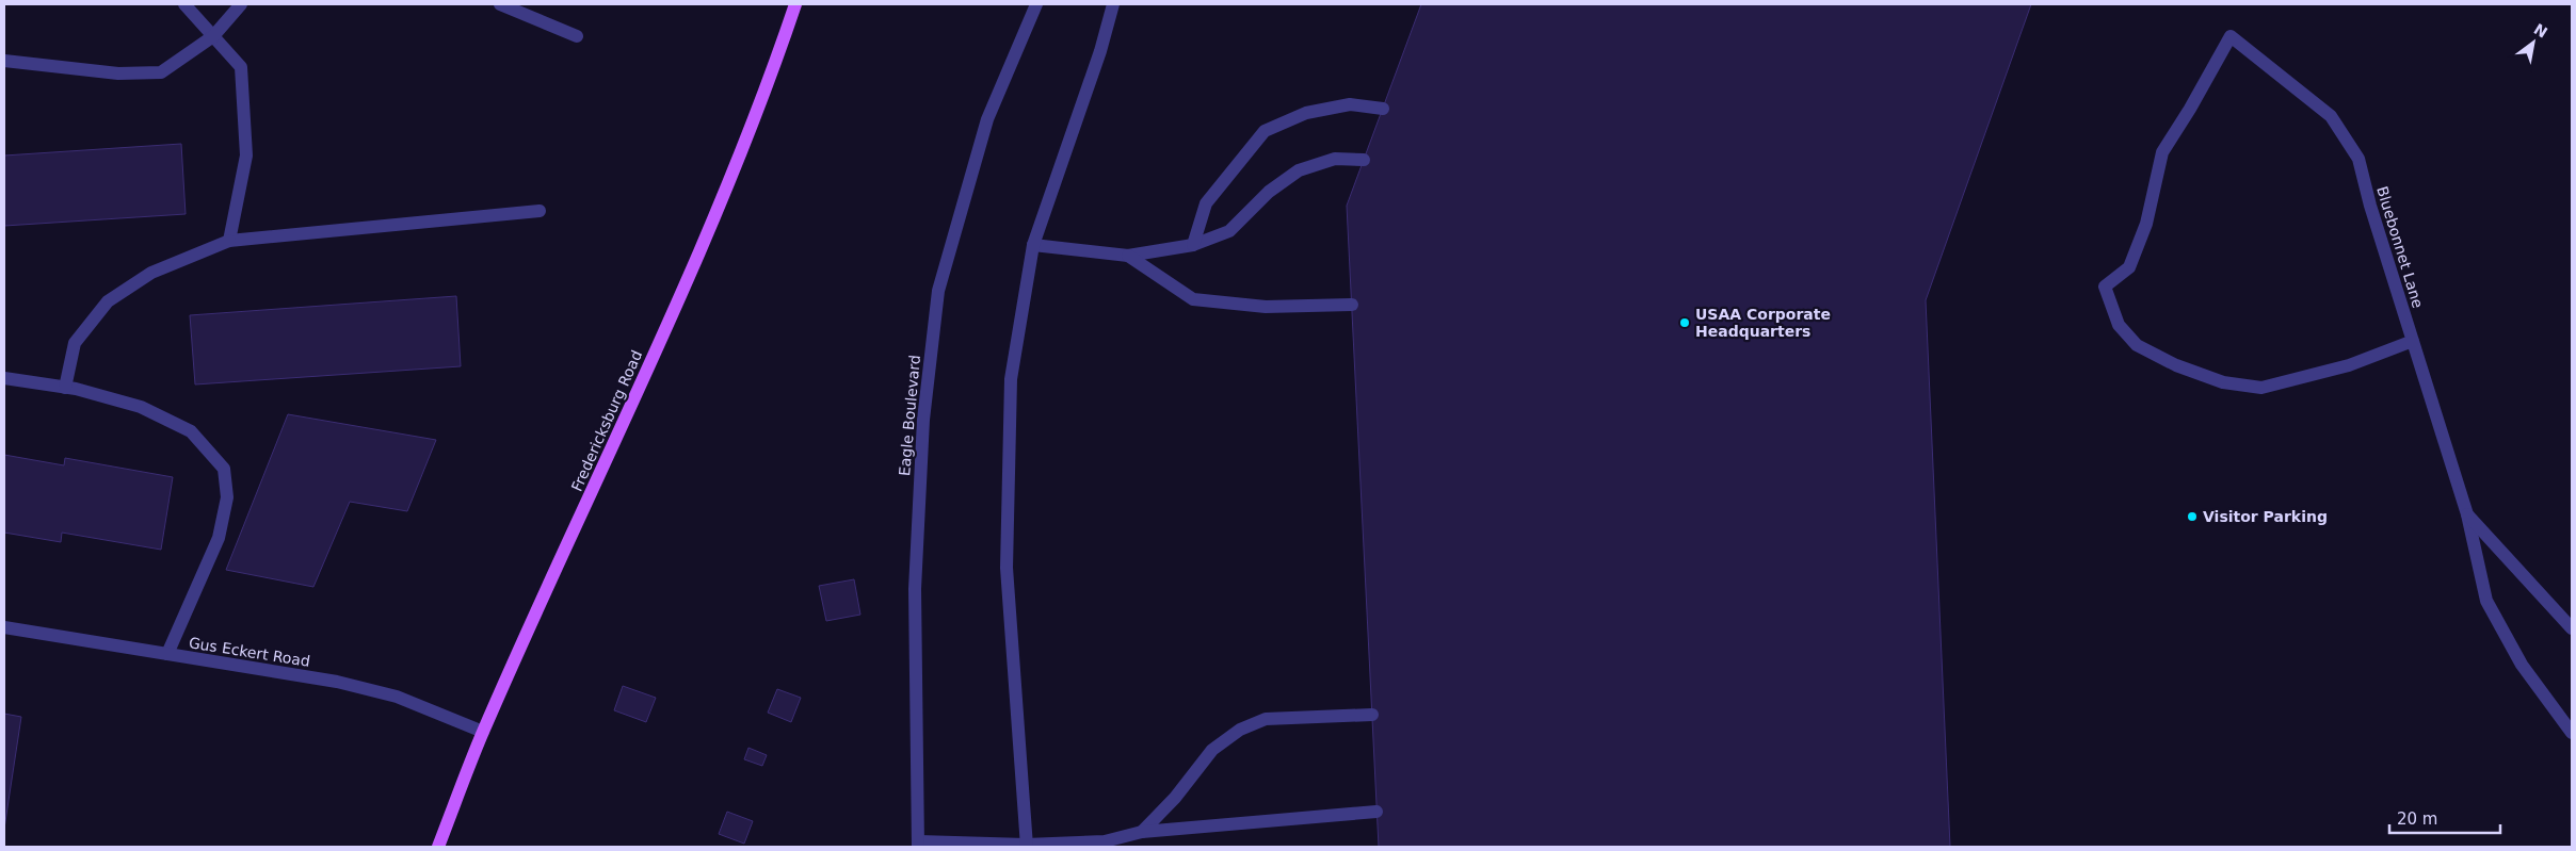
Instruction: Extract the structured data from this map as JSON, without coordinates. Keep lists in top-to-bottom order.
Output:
{
  "streets": {
    "main road": ["Fredericksburg Road"],
    "street": ["Bluebonnet Lane", "Eagle Boulevard", "Gus Eckert Road"]
  },
  "crossings": [
    ["Fredericksburg Road", "Gus Eckert Road"]
  ],
  "places": ["USAA Corporate Headquarters", "Visitor Parking"],
  "scale_bar": "20 m",
  "north": "top right"
}
